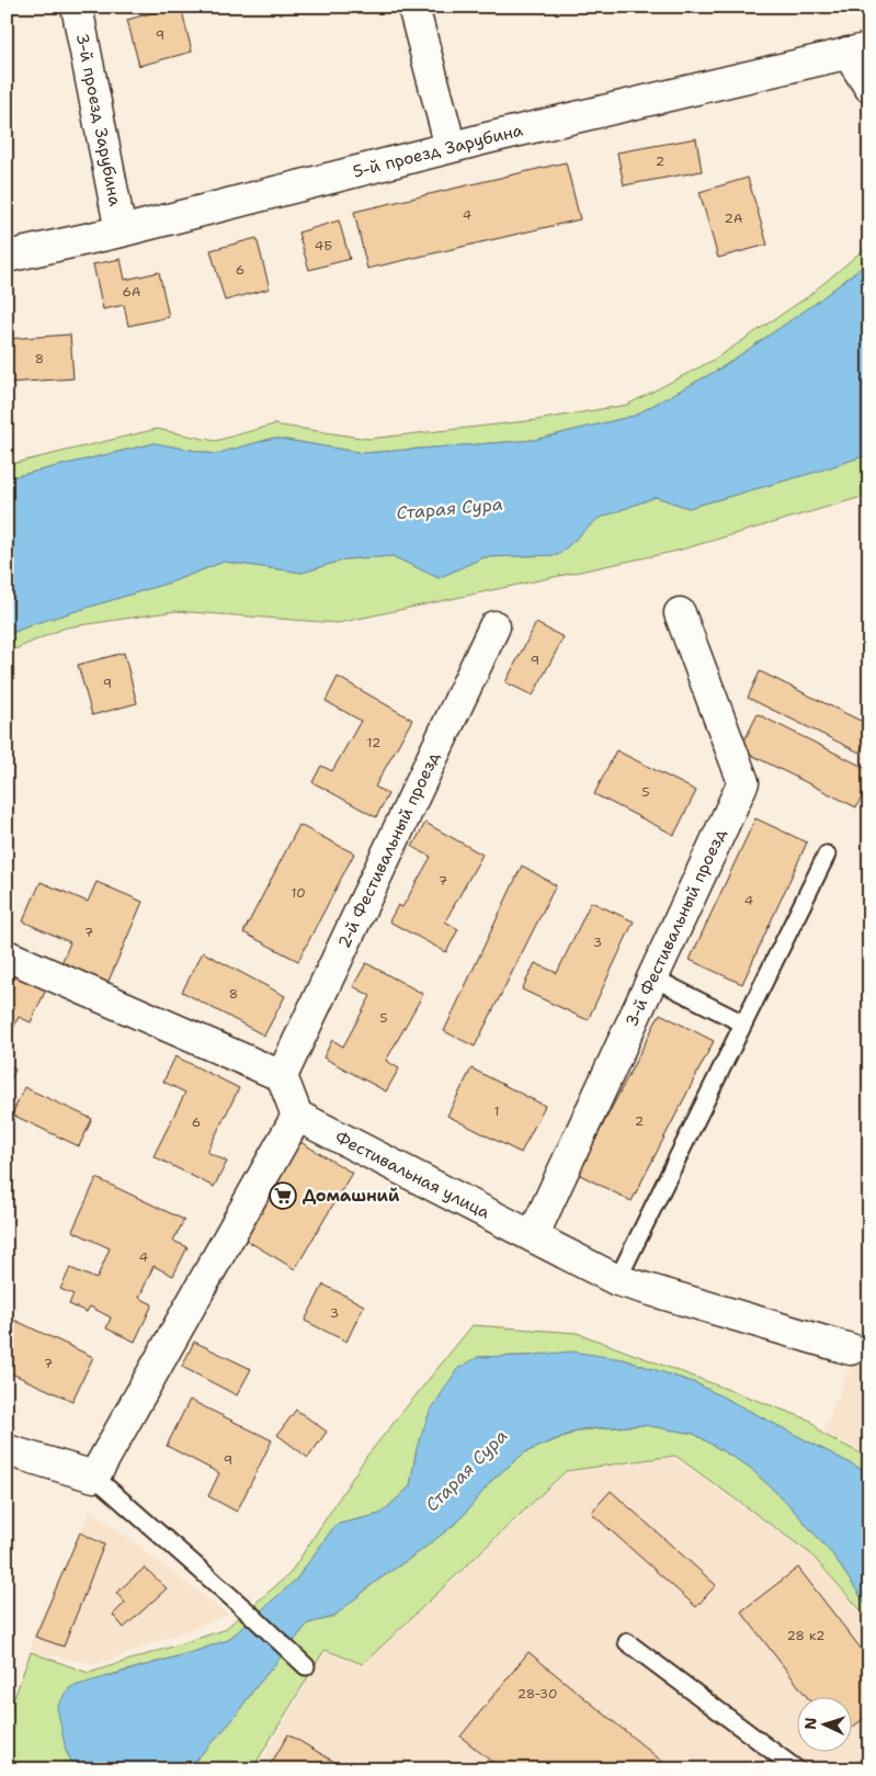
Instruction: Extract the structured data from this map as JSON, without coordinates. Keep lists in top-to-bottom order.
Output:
{
  "streets": {
    "street": [
      "3-й проезд Зарубина",
      "5-й проезд Зарубина",
      "2-й Фестивальный проезд",
      "3-й Фестивальный проезд",
      "Фестивальная улица"
    ]
  },
  "crossings": [
    ["3-й проезд Зарубина", "5-й проезд Зарубина"],
    ["3-й Фестивальный проезд", "Фестивальная улица"]
  ],
  "water": ["Старая Сура"],
  "places": {
    "supermarket": ["Домашний"]
  },
  "house_numbers": [
    "9",
    "2",
    "4",
    "2А",
    "4Б",
    "6",
    "6А",
    "8",
    "9",
    "9",
    "12",
    "5",
    "7",
    "10",
    "4",
    "7",
    "3",
    "8",
    "5",
    "1",
    "2",
    "6",
    "4",
    "3",
    "7",
    "9",
    "28 к2",
    "28-30"
  ],
  "north": "left"
}
